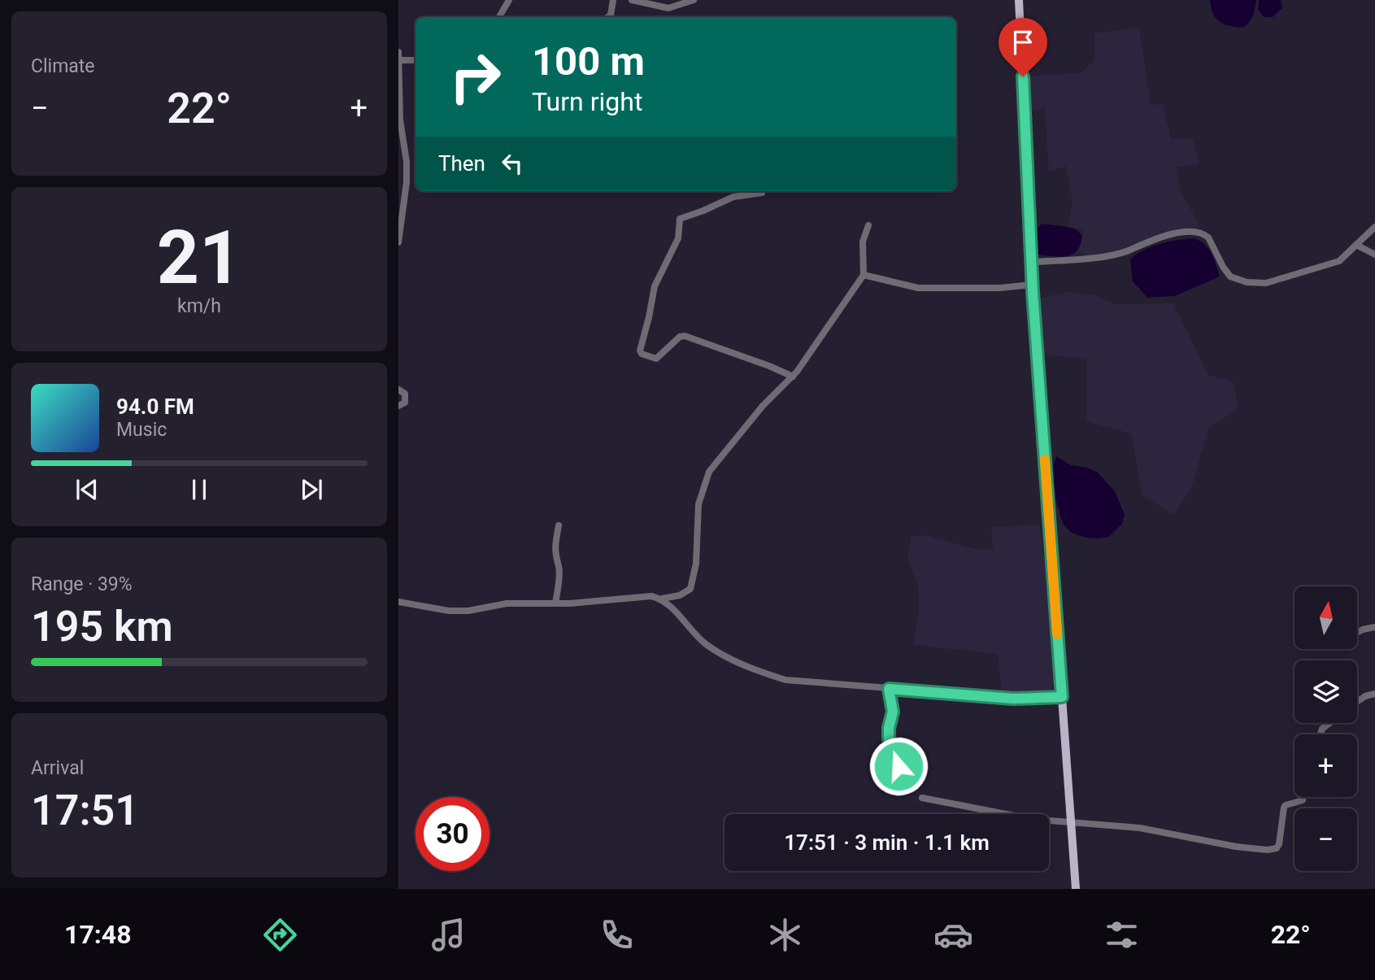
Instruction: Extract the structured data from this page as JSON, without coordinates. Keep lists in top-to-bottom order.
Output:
{
  "north": "top",
  "page": {
    "tile": [
      "Climate",
      ["21", "km/h"],
      ["Range · 39%", "195 km"],
      ["Arrival", "17:51"]
    ],
    "turn": ["100 m", "Turn right"],
    "heat": ["−", "22°", "+"],
    "then": "Then",
    "song": ["94.0 FM", "Music"],
    "map_buttons": ["+", "−"],
    "limit": "30",
    "trip": "17:51 · 3 min · 1.1 km",
    "tabs": ["17:48", "22°"]
  }
}
